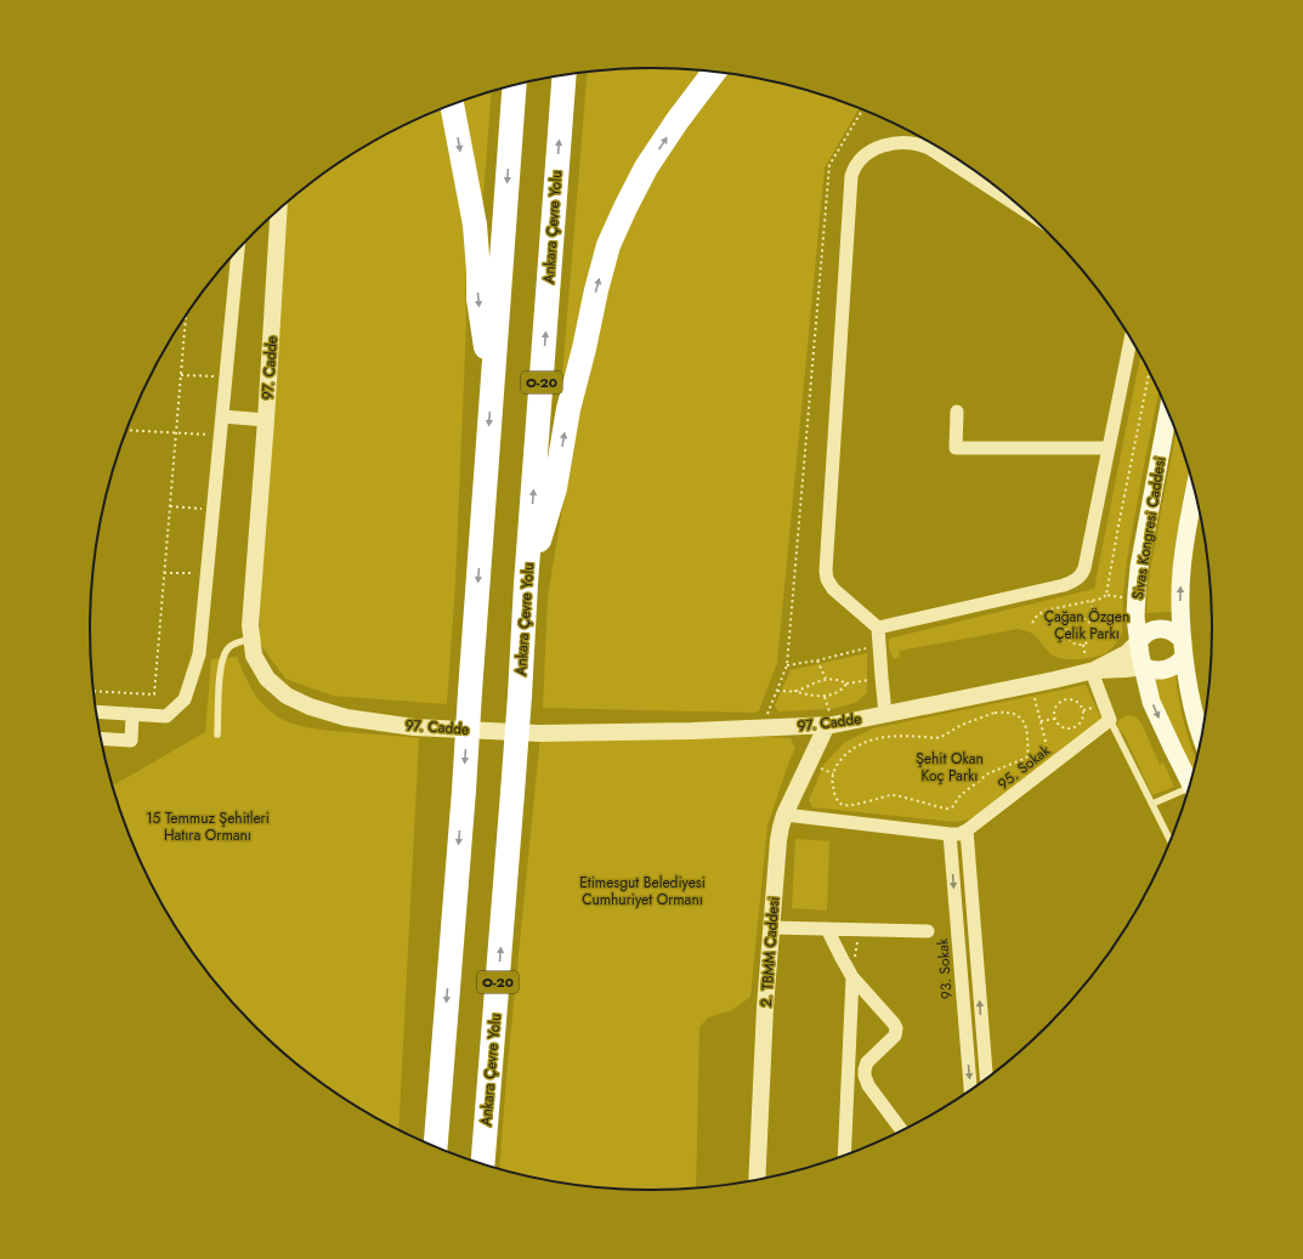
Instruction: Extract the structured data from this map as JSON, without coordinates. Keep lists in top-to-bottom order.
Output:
{
  "streets": {
    "highway": ["Ankara Çevre Yolu", "O-20"],
    "main road": ["Sivas Kongresi Caddesi"],
    "street": [
      "97. Cadde",
      "95. Sokak",
      "2. TBMM Caddesi",
      "93. Sokak"
    ]
  },
  "crossings": [
    ["97. Cadde", "Sivas Kongresi Caddesi"],
    ["97. Cadde", "2. TBMM Caddesi"],
    ["95. Sokak", "2. TBMM Caddesi"],
    ["95. Sokak", "93. Sokak"]
  ],
  "parks": [
    "Çağan Özgen Çelik Parkı",
    "Şehit Okan Koç Parkı",
    "15 Temmuz Şehitleri Hatıra Ormanı",
    "Etimesgut Belediyesi Cumhuriyet Ormanı"
  ]
}
